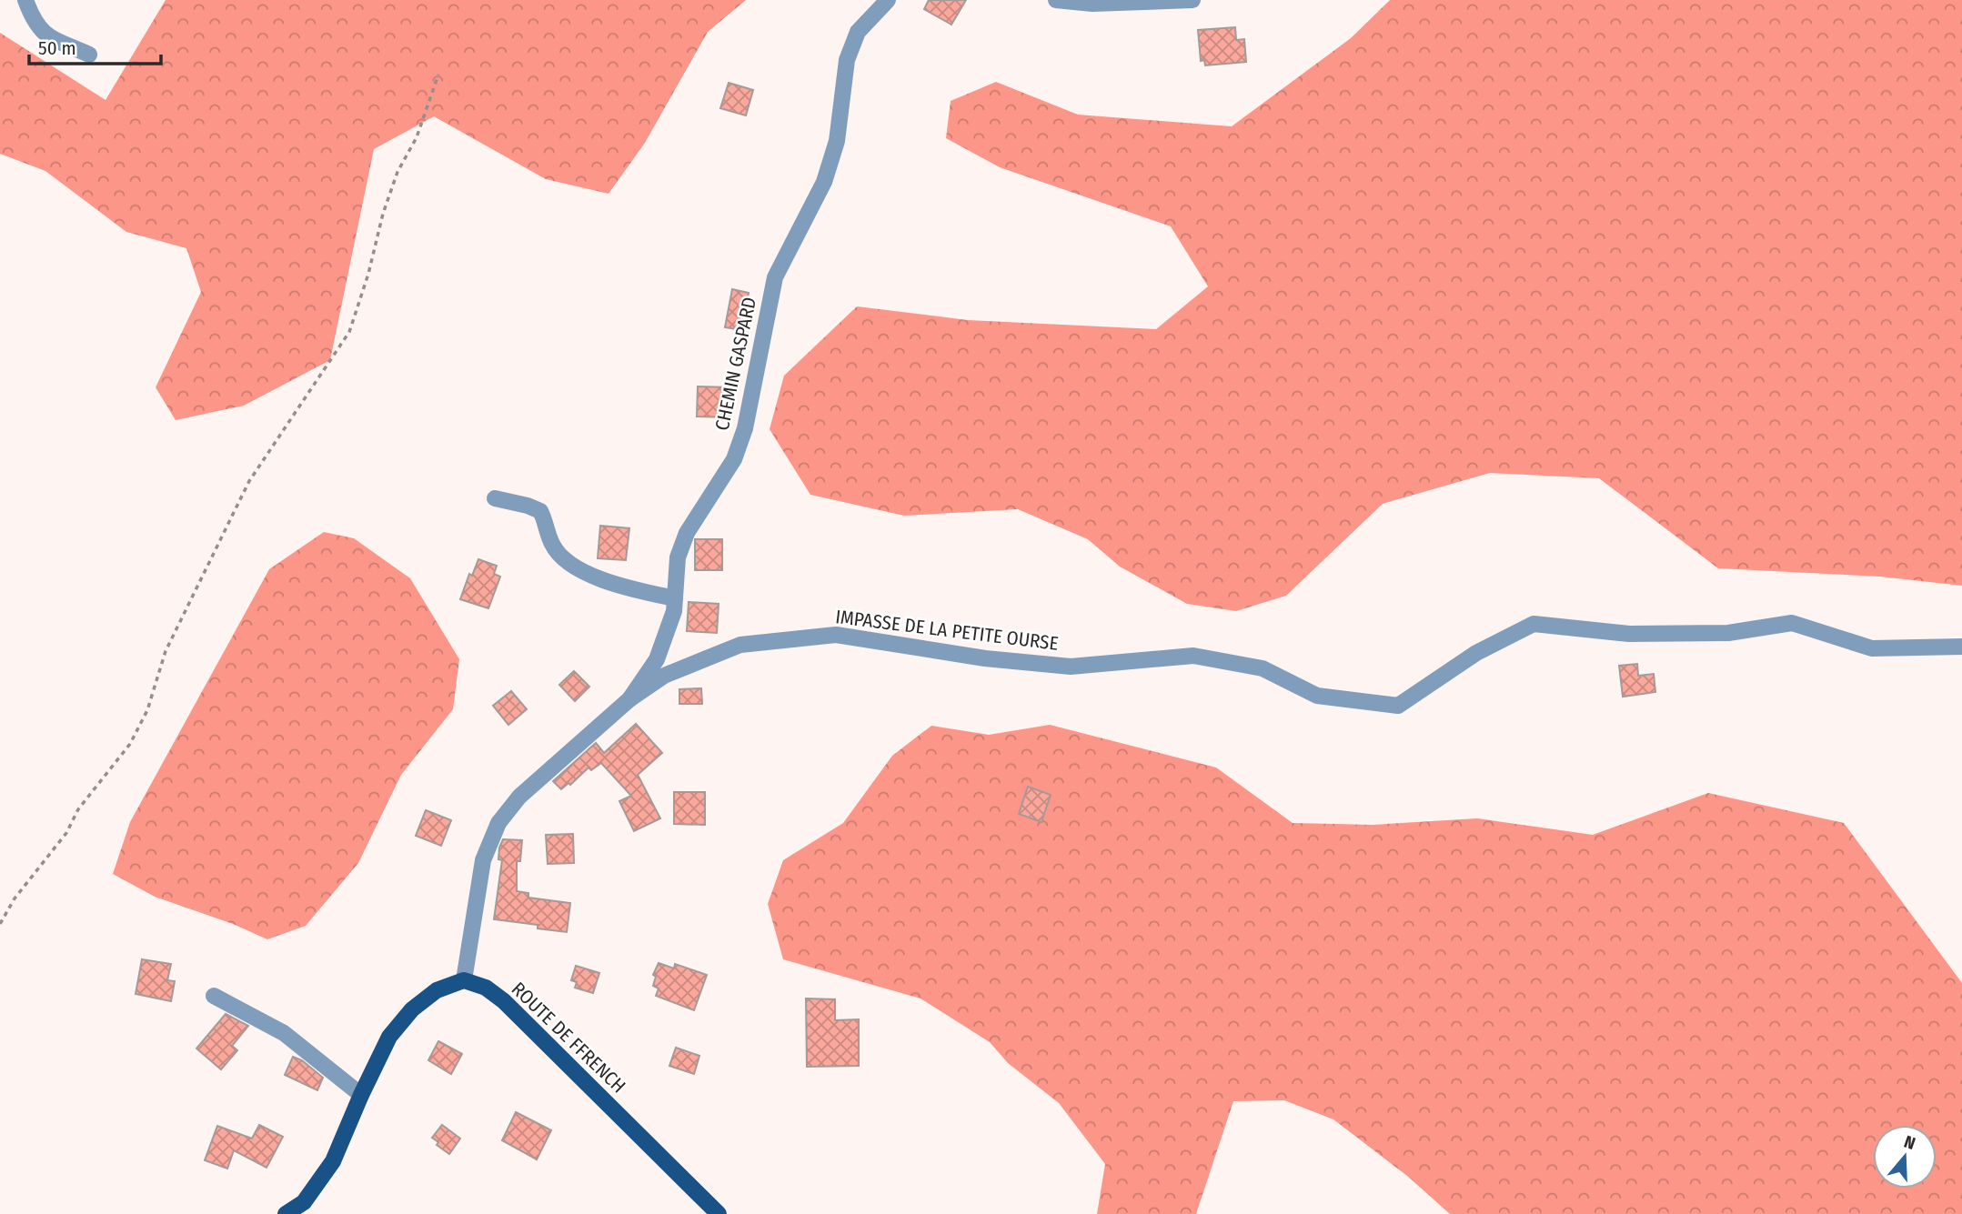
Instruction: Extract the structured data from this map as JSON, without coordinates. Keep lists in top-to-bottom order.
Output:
{
  "streets": {
    "main road": ["ROUTE DE FFRENCH"],
    "street": ["CHEMIN GASPARD", "IMPASSE DE LA PETITE OURSE"]
  },
  "crossings": [
    ["CHEMIN GASPARD", "IMPASSE DE LA PETITE OURSE"],
    ["CHEMIN GASPARD", "ROUTE DE FFRENCH"]
  ],
  "scale_bar": "50 m",
  "north": "top"
}
